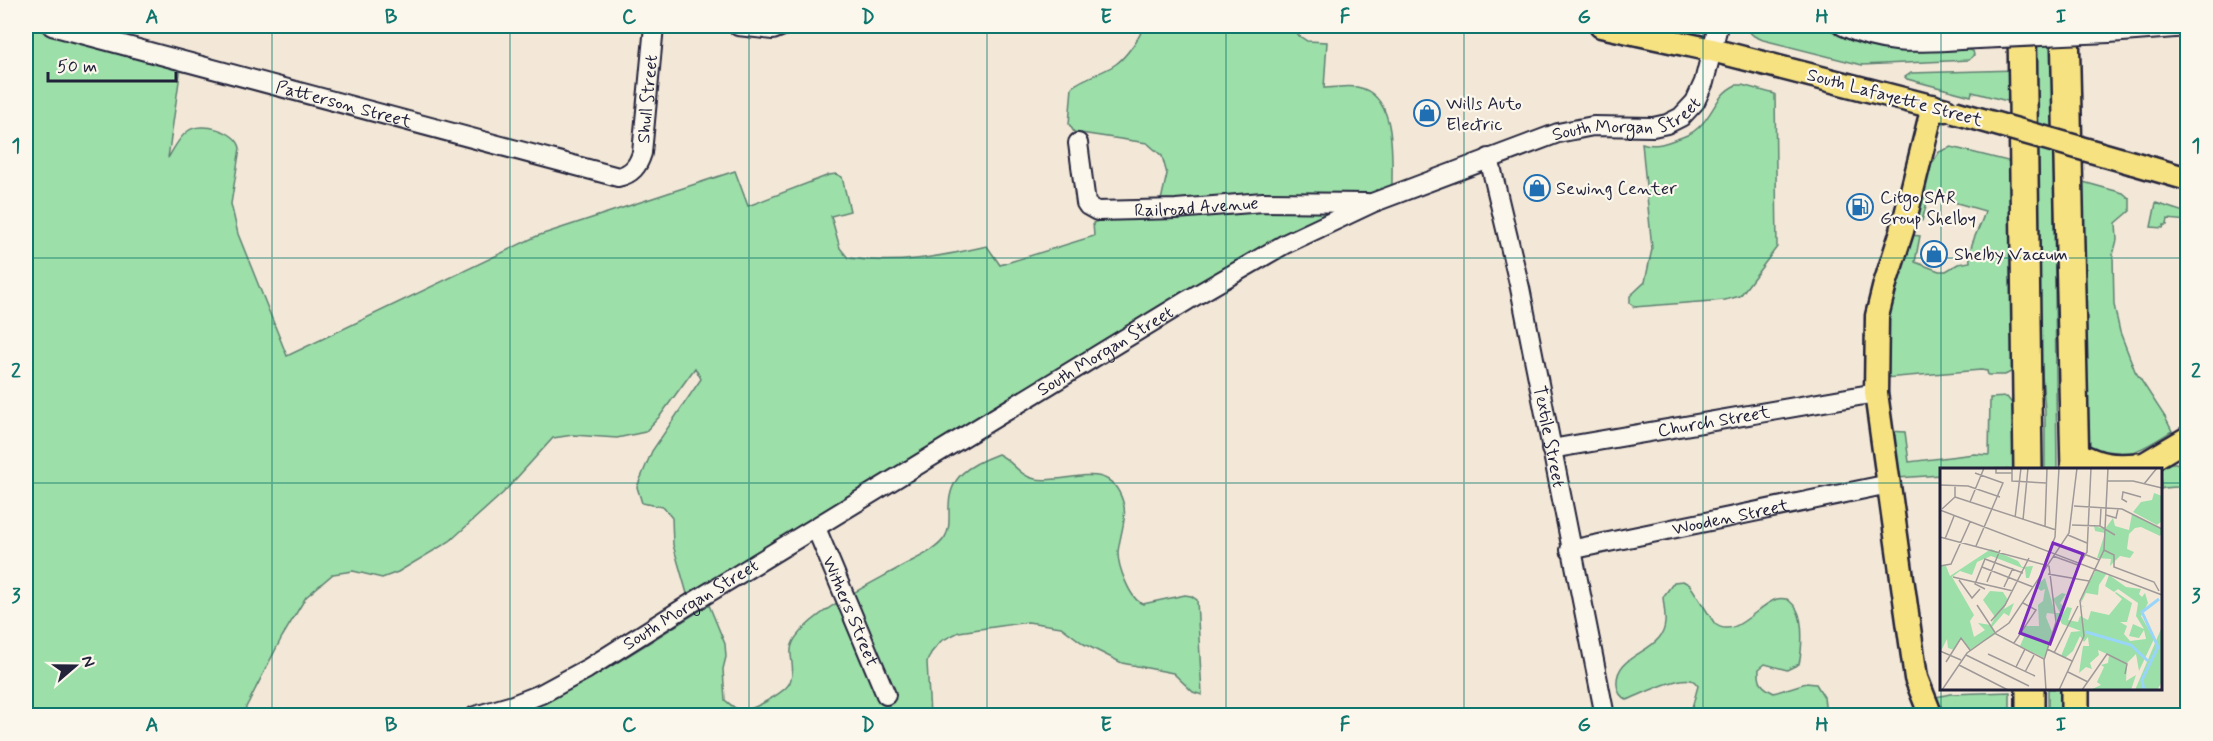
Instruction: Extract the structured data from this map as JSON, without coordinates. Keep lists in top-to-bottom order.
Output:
{
  "streets": {
    "main road": ["South Lafayette Street"],
    "street": [
      "Shull Street",
      "Patterson Street",
      "South Morgan Street",
      "Railroad Avenue",
      "Church Street",
      "Textile Street",
      "Wooden Street",
      "Withers Street"
    ]
  },
  "crossings": [
    ["South Lafayette Street", "South Morgan Street"],
    ["Shull Street", "Patterson Street"],
    ["South Morgan Street", "Railroad Avenue"],
    ["South Morgan Street", "Textile Street"],
    ["South Morgan Street", "Withers Street"],
    ["Church Street", "Textile Street"],
    ["Textile Street", "Wooden Street"]
  ],
  "places": {
    "shop": ["Wills Auto Electric", "Sewing Center", "Shelby Vaccum"],
    "fuel station": ["Citgo SAR Group Shelby"]
  },
  "scale_bar": "50 m",
  "north": "right",
  "grid": {
    "columns": [
      "A",
      "B",
      "C",
      "D",
      "E",
      "F",
      "G",
      "H",
      "I"
    ],
    "rows": ["1", "2", "3"]
  }
}
